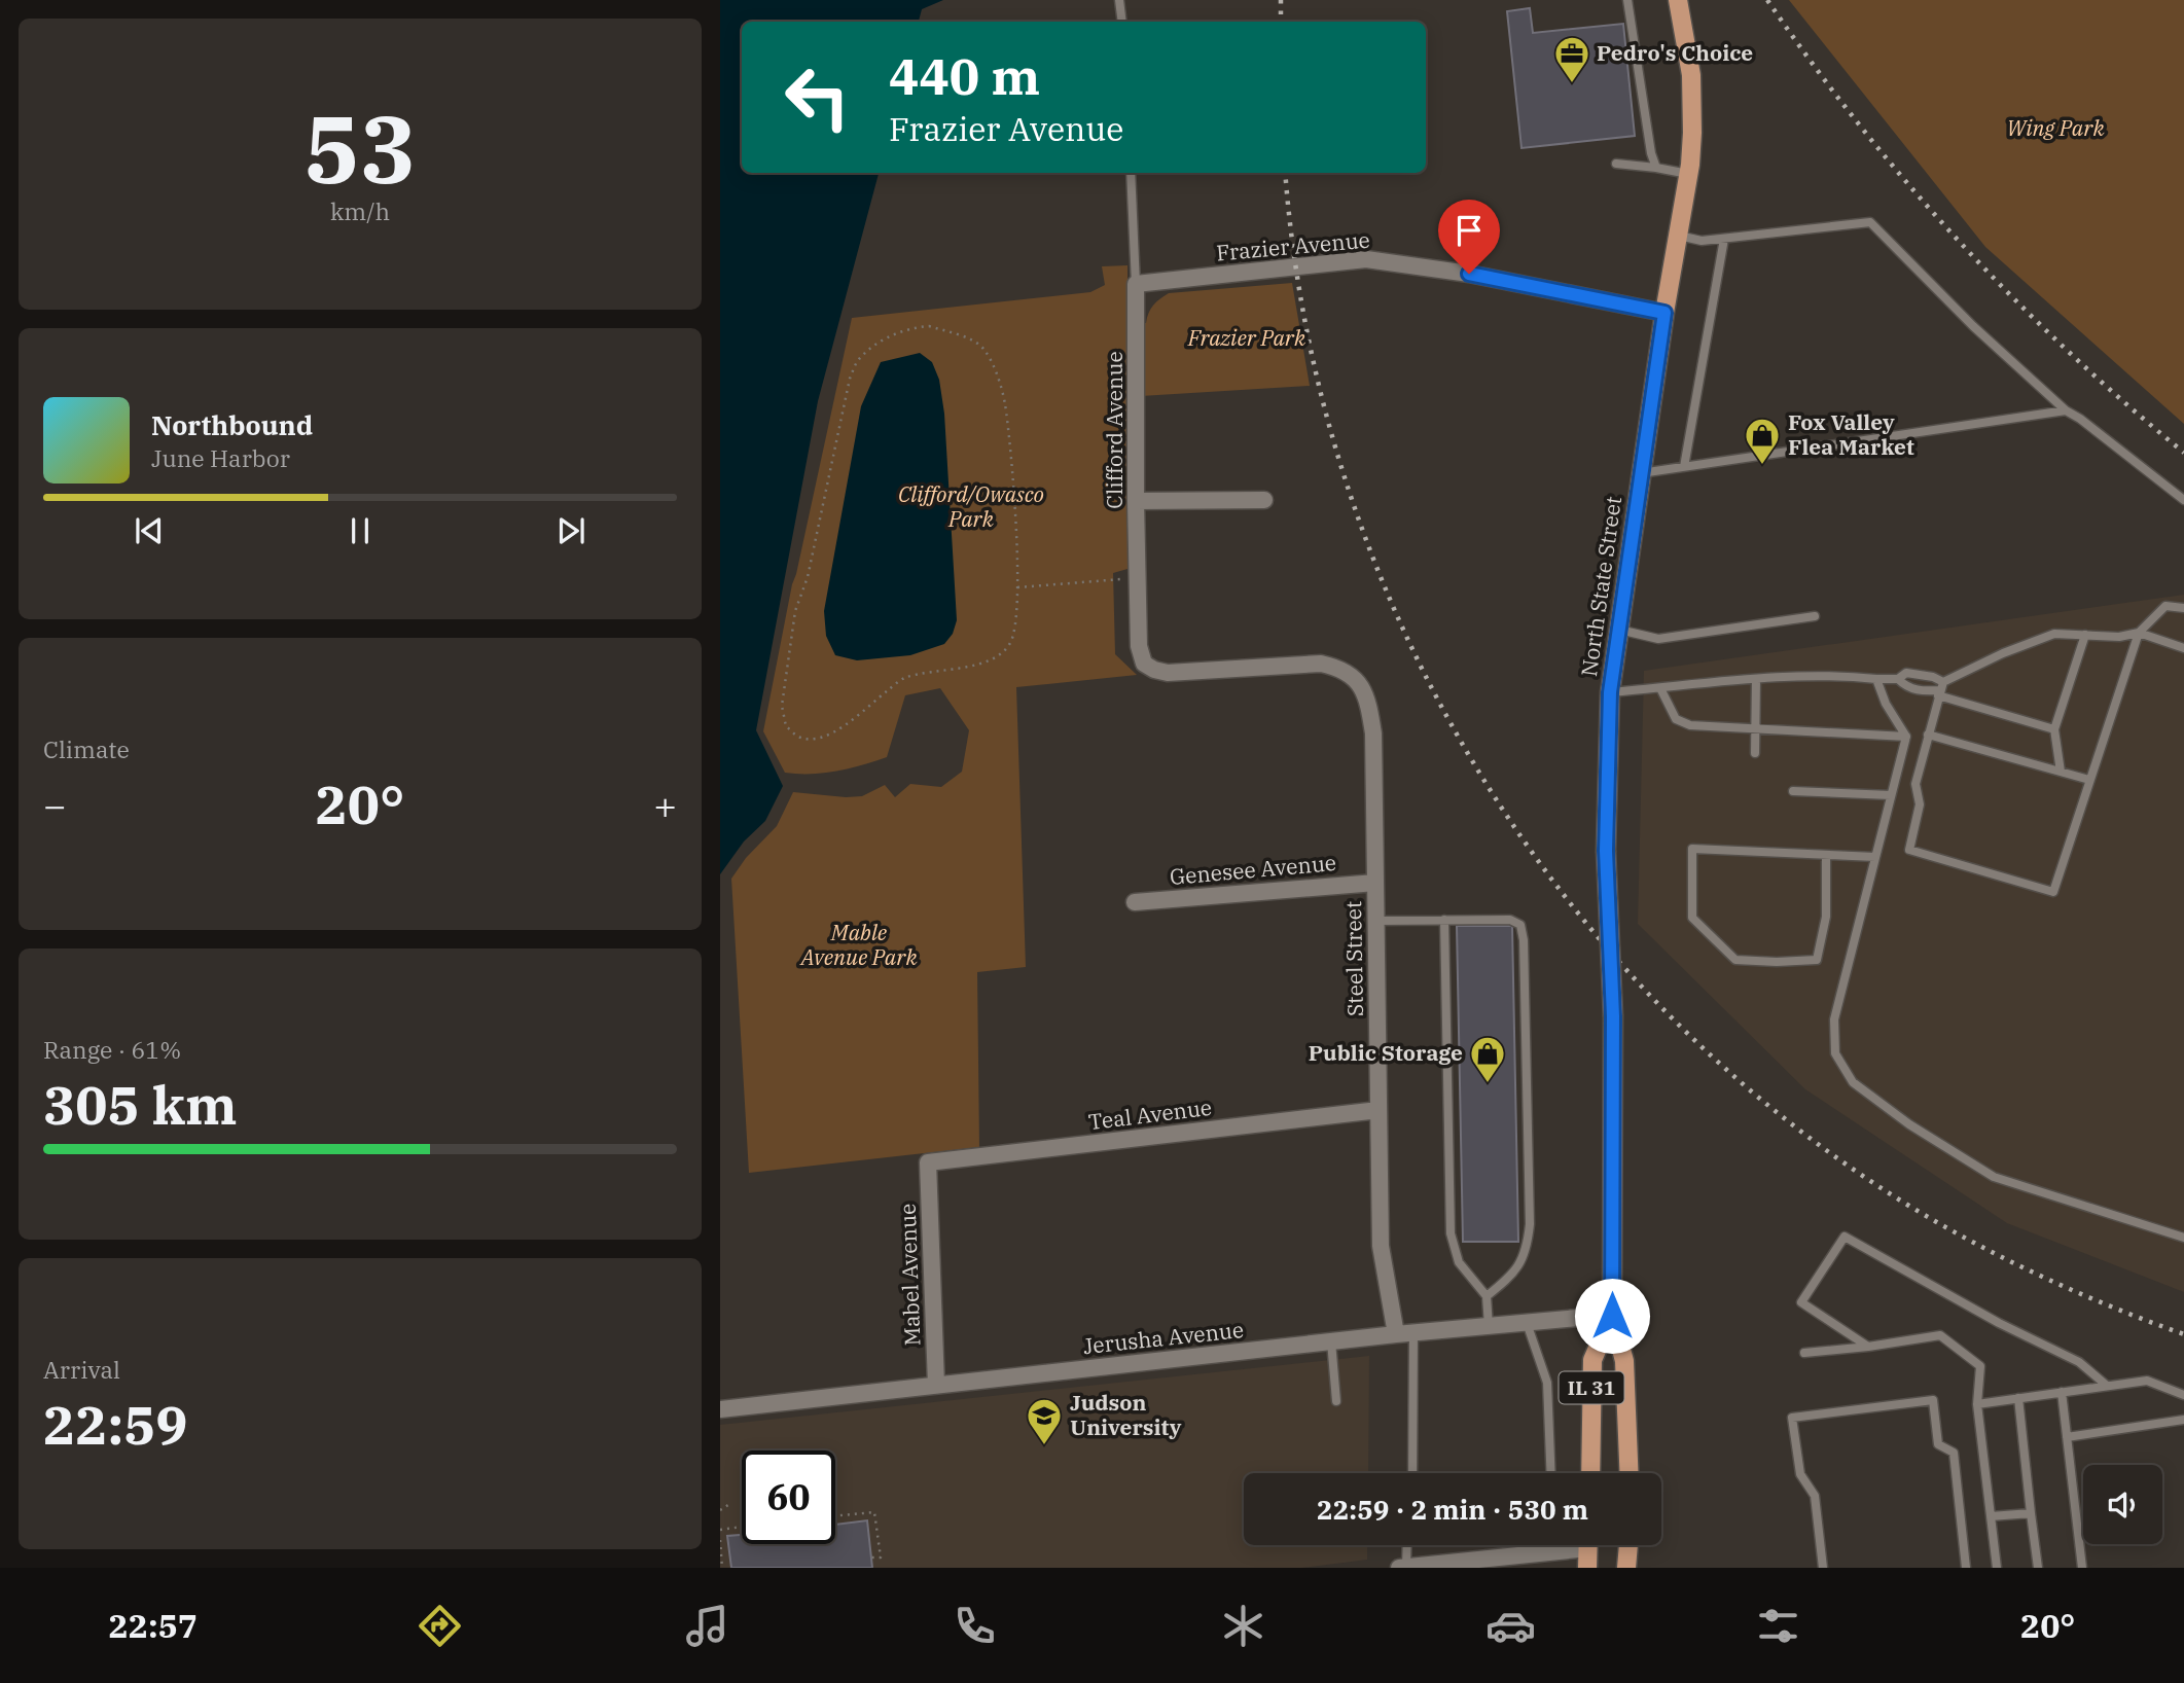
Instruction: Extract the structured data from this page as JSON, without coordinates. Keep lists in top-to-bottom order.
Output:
{
  "streets": {
    "main road": ["North State Street", "IL 31"],
    "street": [
      "Frazier Avenue",
      "Clifford Avenue",
      "Genesee Avenue",
      "Steel Street",
      "Teal Avenue",
      "Mabel Avenue",
      "Jerusha Avenue"
    ]
  },
  "crossings": [
    ["Frazier Avenue", "Clifford Avenue"],
    ["Frazier Avenue", "North State Street"],
    ["Clifford Avenue", "Steel Street"],
    ["North State Street", "Jerusha Avenue"],
    ["Genesee Avenue", "Steel Street"],
    ["Steel Street", "Teal Avenue"],
    ["Steel Street", "Jerusha Avenue"],
    ["Teal Avenue", "Mabel Avenue"],
    ["Mabel Avenue", "Jerusha Avenue"]
  ],
  "parks": [
    "Wing Park",
    "Frazier Park",
    "Clifford/Owasco Park",
    "Mable Avenue Park"
  ],
  "places": {
    "office": ["Pedro's Choice"],
    "shop": ["Fox Valley Flea Market", "Public Storage"],
    "school or university": ["Judson University"]
  },
  "page": {
    "tile": [
      ["53", "km/h"],
      "Climate",
      ["Range · 61%", "305 km"],
      ["Arrival", "22:59"]
    ],
    "turn": ["440 m", "Frazier Avenue"],
    "song": ["Northbound", "June Harbor"],
    "heat": ["−", "20°", "+"],
    "limit": "60",
    "trip": "22:59 · 2 min · 530 m",
    "tabs": ["22:57", "20°"]
  }
}
